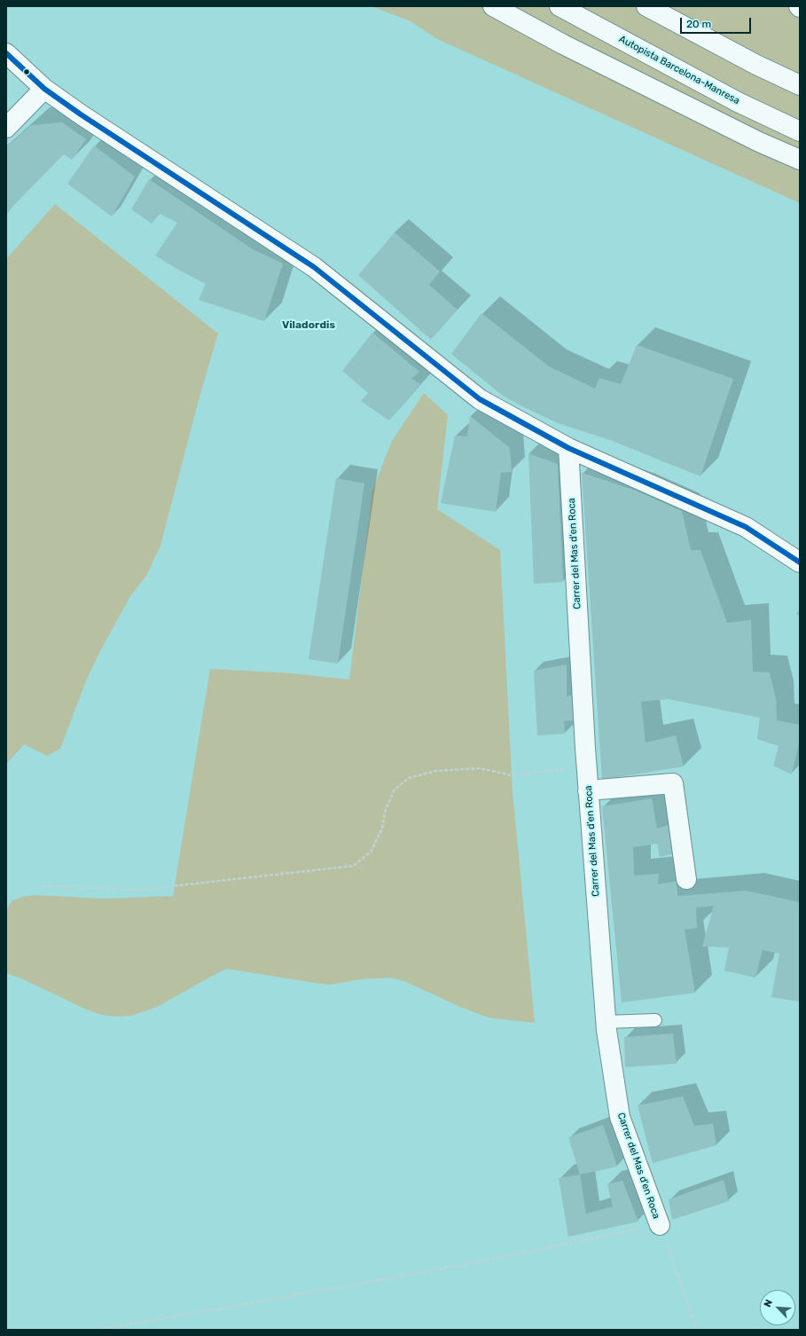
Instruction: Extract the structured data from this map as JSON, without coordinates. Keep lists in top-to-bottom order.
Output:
{
  "streets": {
    "main road": ["Autopista Barcelona-Manresa", "Carrer del Mas d'en Roca"]
  },
  "districts": ["Viladordis"],
  "scale_bar": "20 m",
  "north": "top left"
}
